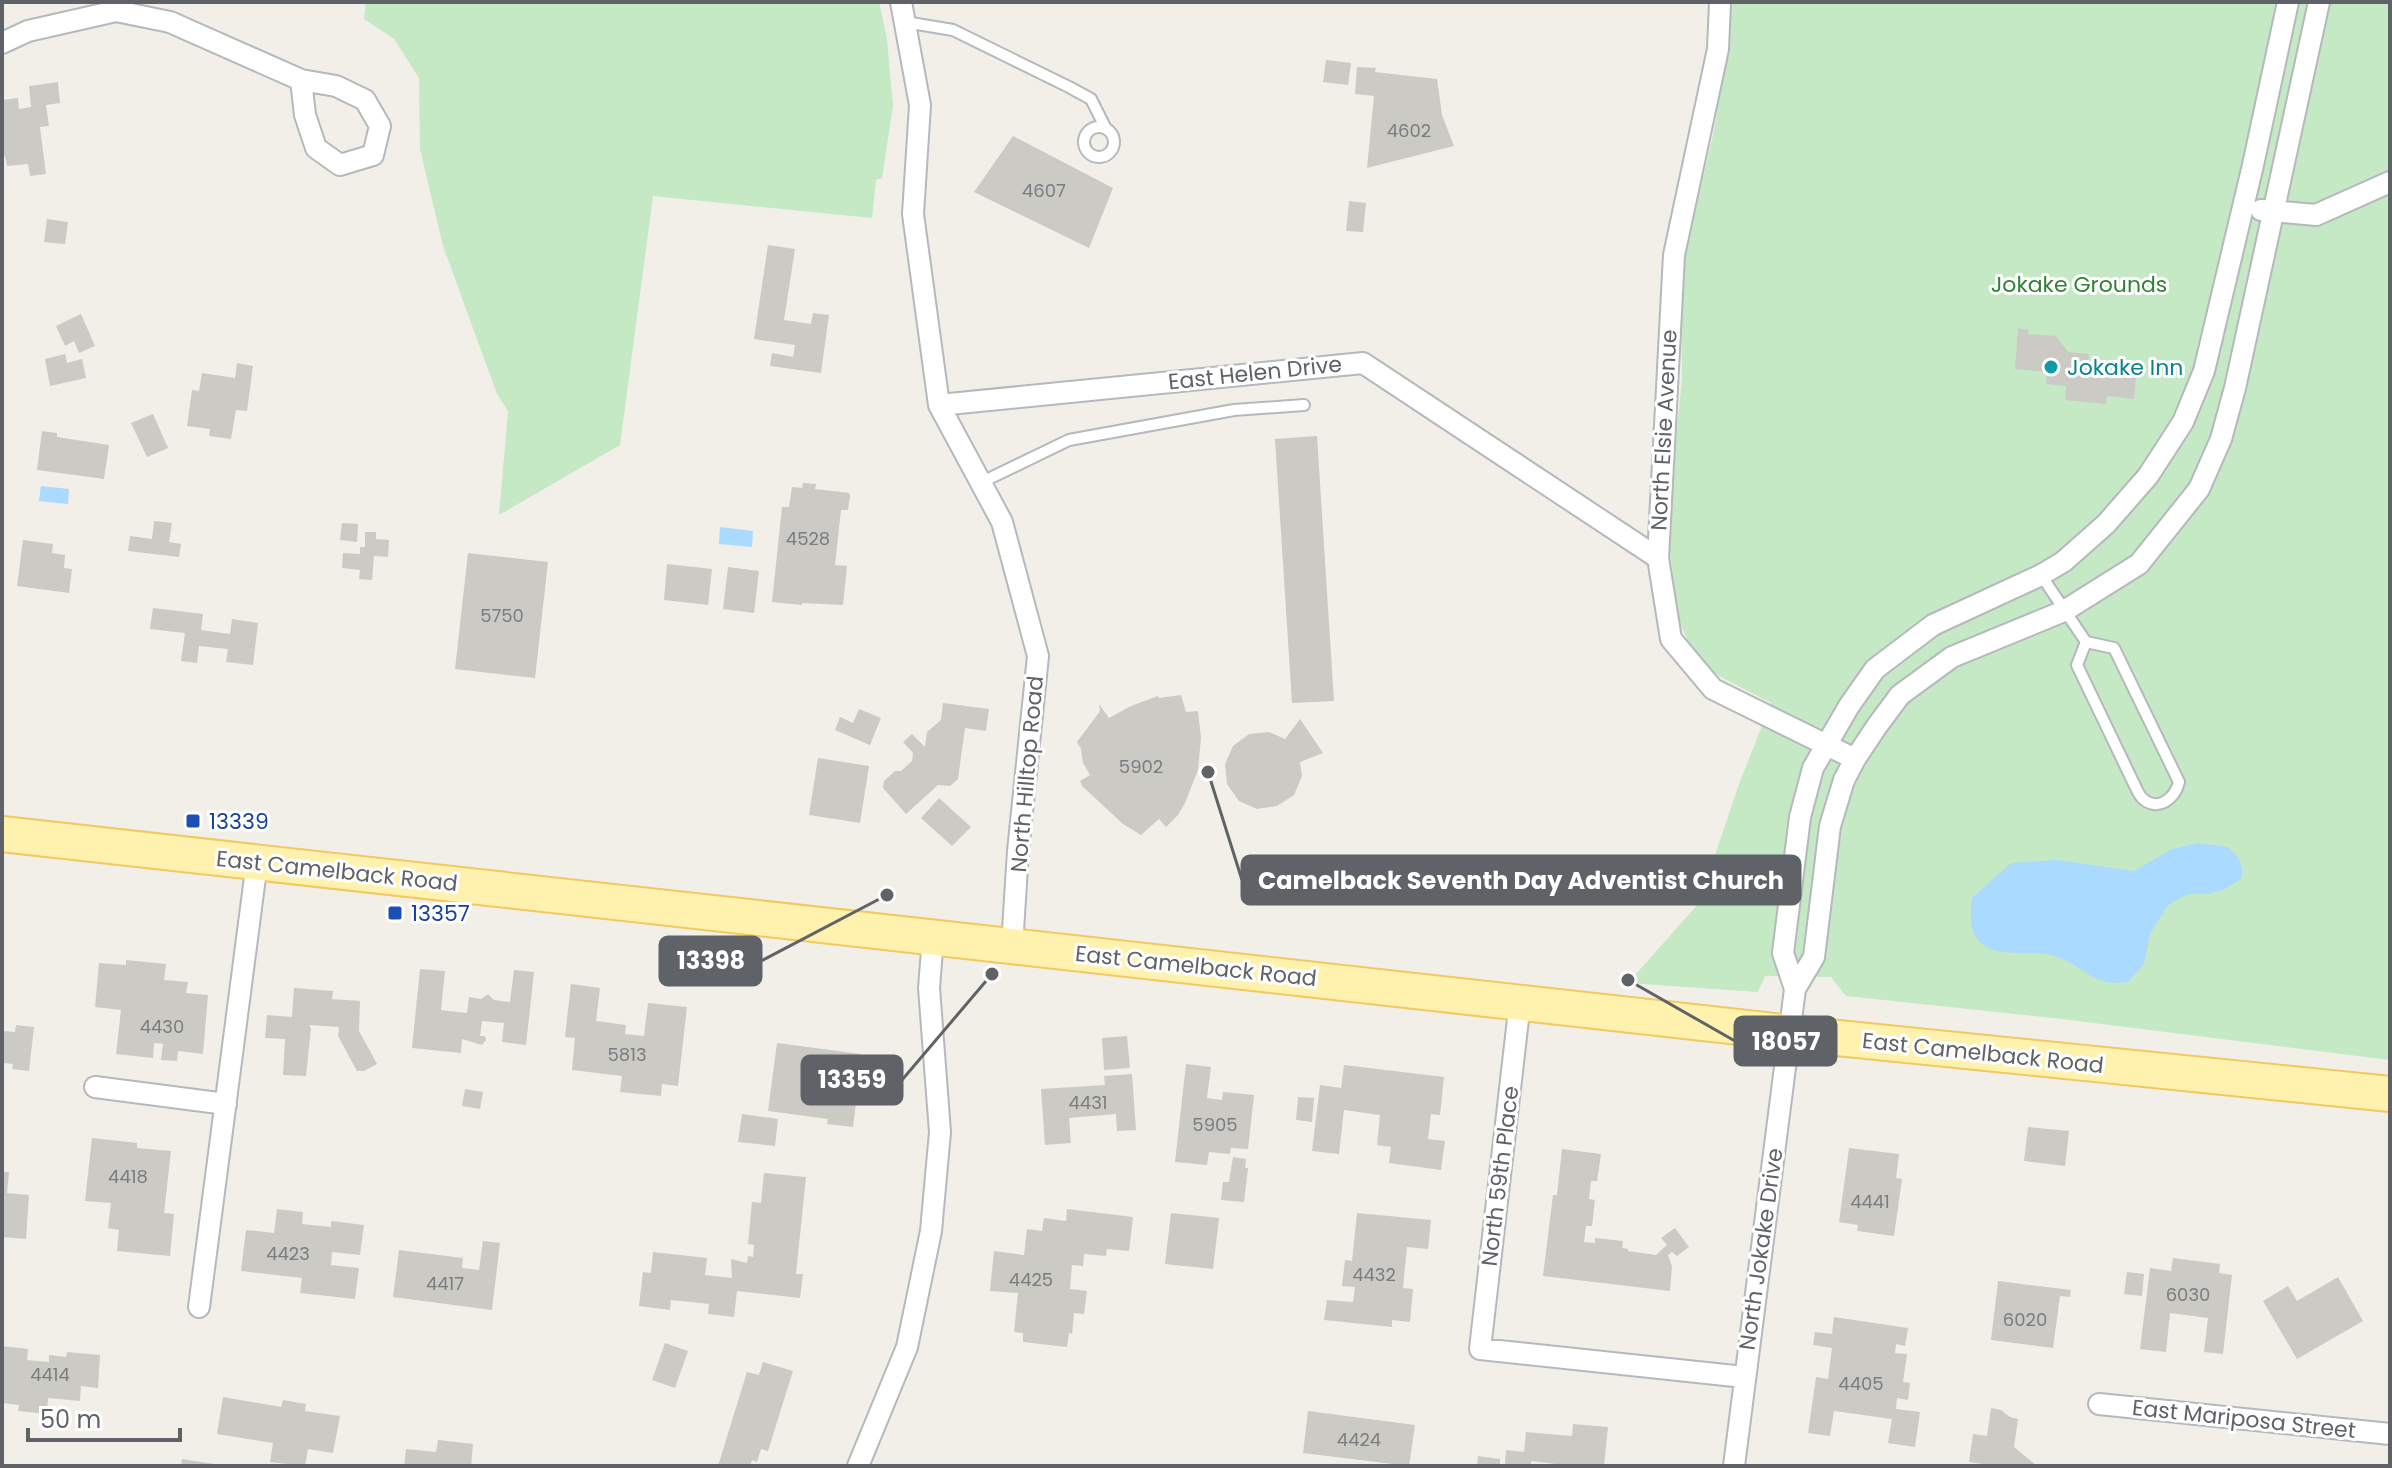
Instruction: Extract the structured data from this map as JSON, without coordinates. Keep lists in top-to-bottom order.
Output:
{
  "streets": {
    "main road": ["East Camelback Road"],
    "street": [
      "East Helen Drive",
      "North Elsie Avenue",
      "North Hilltop Road",
      "North 59th Place",
      "North Jokake Drive",
      "East Mariposa Street"
    ]
  },
  "crossings": [
    ["East Helen Drive", "North Elsie Avenue"],
    ["East Helen Drive", "North Hilltop Road"],
    ["North Hilltop Road", "East Camelback Road"],
    ["East Camelback Road", "North 59th Place"],
    ["East Camelback Road", "North Jokake Drive"],
    ["North 59th Place", "North Jokake Drive"]
  ],
  "parks": ["Jokake Grounds"],
  "places": {
    "other": [
      "Jokake Inn",
      "Camelback Seventh Day Adventist Church",
      "13398",
      "13359",
      "18057"
    ],
    "transit": ["13339", "13357"]
  },
  "house_numbers": [
    "4602",
    "4607",
    "4528",
    "5750",
    "5902",
    "4430",
    "5813",
    "4431",
    "5905",
    "4418",
    "4441",
    "4423",
    "4432",
    "4425",
    "4417",
    "6030",
    "6020",
    "4414",
    "4405",
    "4424"
  ],
  "scale_bar": "50 m"
}
